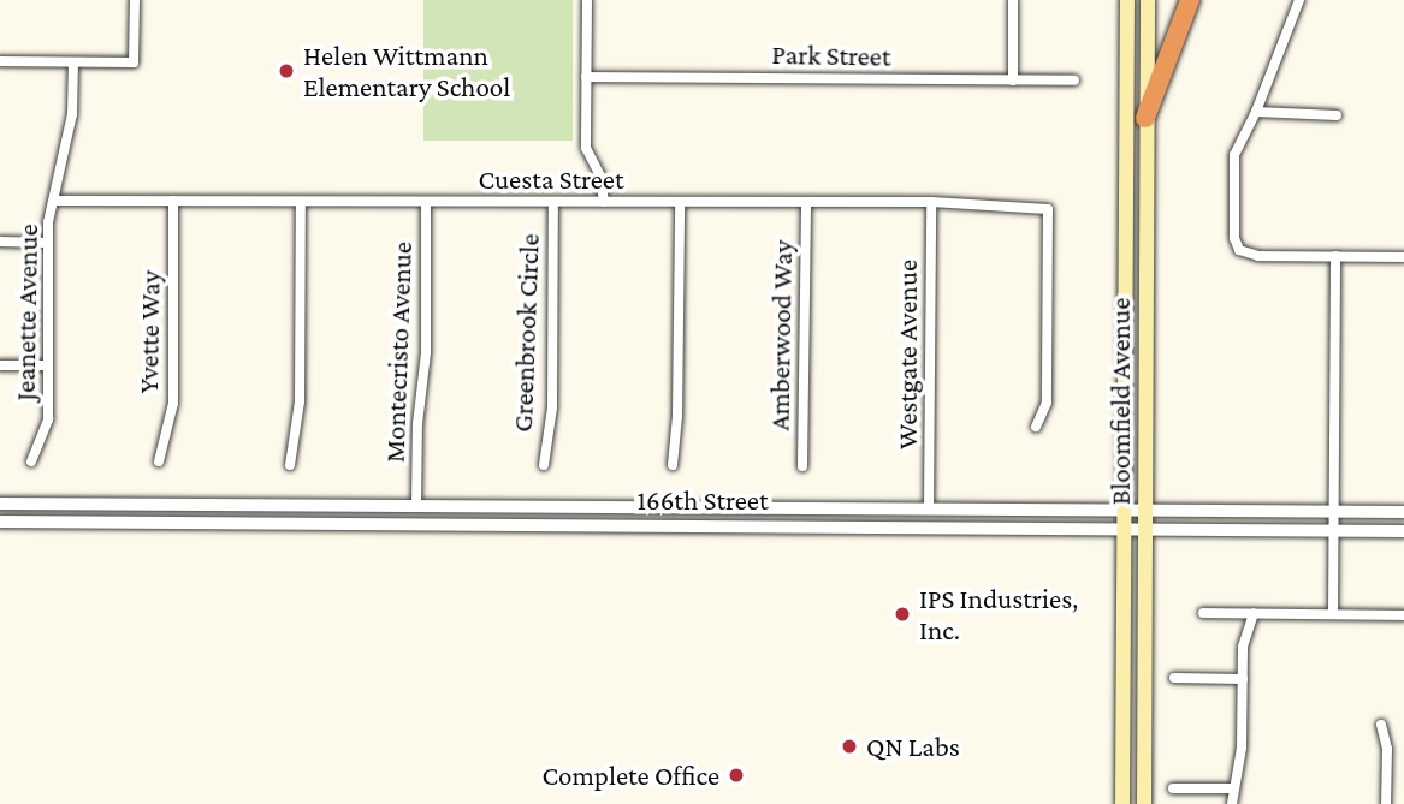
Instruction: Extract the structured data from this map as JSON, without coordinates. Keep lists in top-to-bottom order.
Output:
{
  "streets": {
    "main road": ["Bloomfield Avenue"],
    "street": [
      "Park Street",
      "Cuesta Street",
      "Jeanette Avenue",
      "Yvette Way",
      "Greenbrook Circle",
      "Amberwood Way",
      "Montecristo Avenue",
      "Westgate Avenue",
      "166th Street"
    ]
  },
  "crossings": [
    ["Cuesta Street", "Jeanette Avenue"],
    ["Cuesta Street", "Yvette Way"],
    ["Cuesta Street", "Greenbrook Circle"],
    ["Cuesta Street", "Amberwood Way"],
    ["Cuesta Street", "Montecristo Avenue"],
    ["Cuesta Street", "Westgate Avenue"],
    ["Montecristo Avenue", "166th Street"],
    ["Westgate Avenue", "166th Street"],
    ["Bloomfield Avenue", "166th Street"]
  ],
  "places": [
    "Helen Wittmann Elementary School",
    "IPS Industries, Inc.",
    "QN Labs",
    "Complete Office"
  ]
}
